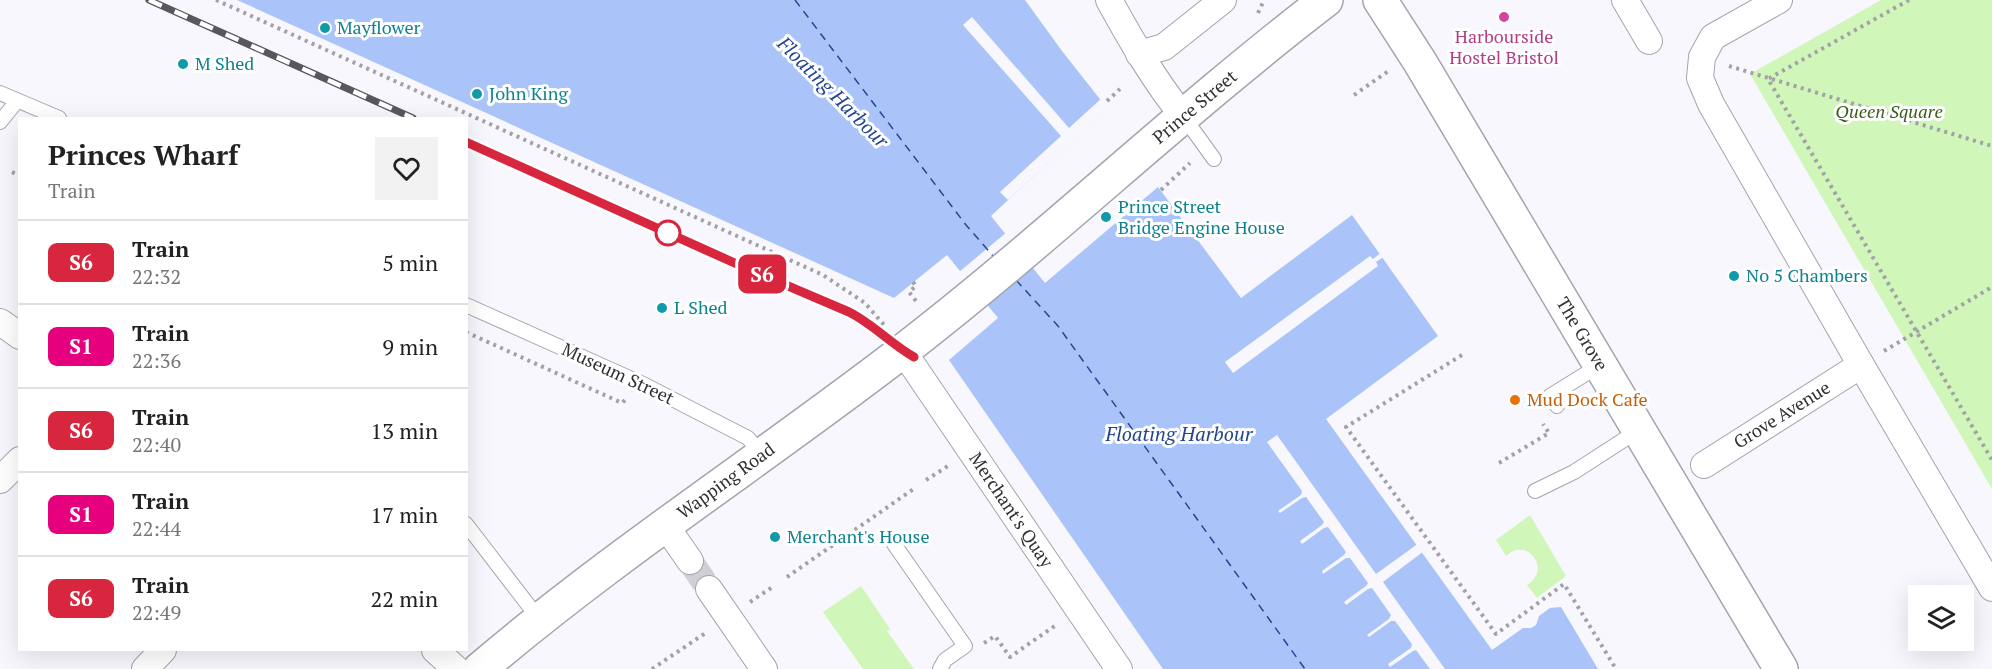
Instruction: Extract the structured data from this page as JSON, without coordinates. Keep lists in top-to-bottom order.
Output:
{
  "streets": {
    "street": [
      "Prince Street",
      "The Grove",
      "Grove Avenue",
      "Wapping Road",
      "Merchant's Quay"
    ],
    "lane": ["Museum Street"]
  },
  "crossings": [
    ["Prince Street", "Wapping Road"],
    ["Museum Street", "Wapping Road"],
    ["Wapping Road", "Merchant's Quay"]
  ],
  "water": ["Floating Harbour"],
  "parks": ["Queen Square"],
  "places": [
    "Harbourside Hostel Bristol",
    "Mayflower",
    "M Shed",
    "John King",
    "Prince Street Bridge Engine House",
    "No 5 Chambers",
    "L Shed",
    "Mud Dock Cafe",
    "Merchant's House"
  ],
  "page": {
    "on_map": "S6",
    "heading": ["Princes Wharf", "Train"],
    "list": [
      {
        "mark": "S6",
        "name": "Train",
        "note": "22:32",
        "value": "5 min"
      },
      {
        "mark": "S1",
        "name": "Train",
        "note": "22:36",
        "value": "9 min"
      },
      {
        "mark": "S6",
        "name": "Train",
        "note": "22:40",
        "value": "13 min"
      },
      {
        "mark": "S1",
        "name": "Train",
        "note": "22:44",
        "value": "17 min"
      },
      {
        "mark": "S6",
        "name": "Train",
        "note": "22:49",
        "value": "22 min"
      }
    ]
  }
}
